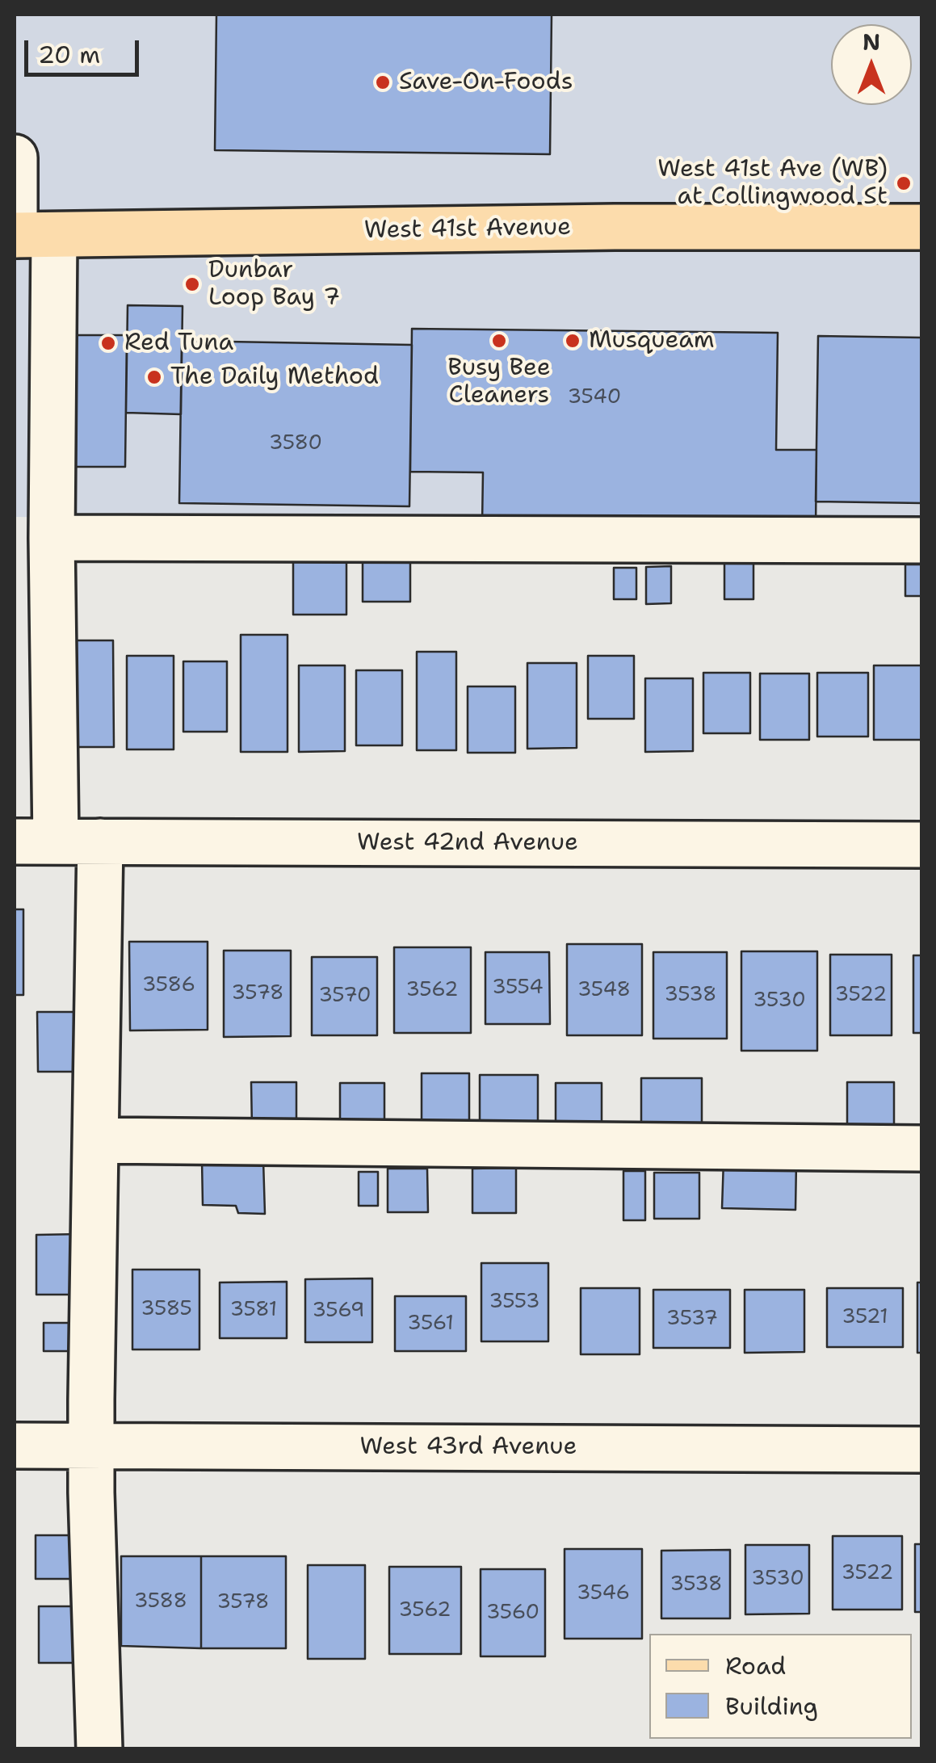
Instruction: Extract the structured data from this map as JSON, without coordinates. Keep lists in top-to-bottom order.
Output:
{
  "streets": {
    "main road": ["West 41st Avenue"],
    "street": ["West 42nd Avenue", "West 43rd Avenue"]
  },
  "places": [
    "Save-On-Foods",
    "West 41st Ave (WB) at Collingwood St",
    "Dunbar Loop Bay 7",
    "Busy Bee Cleaners",
    "Musqueam",
    "Red Tuna",
    "The Daily Method"
  ],
  "house_numbers": [
    "3540",
    "3580",
    "3586",
    "3554",
    "3562",
    "3548",
    "3578",
    "3538",
    "3522",
    "3570",
    "3530",
    "3553",
    "3585",
    "3581",
    "3569",
    "3521",
    "3537",
    "3561",
    "3522",
    "3530",
    "3538",
    "3546",
    "3588",
    "3578",
    "3562",
    "3560"
  ],
  "legend": ["Road", "Building"],
  "scale_bar": "20 m",
  "north": "top"
}
